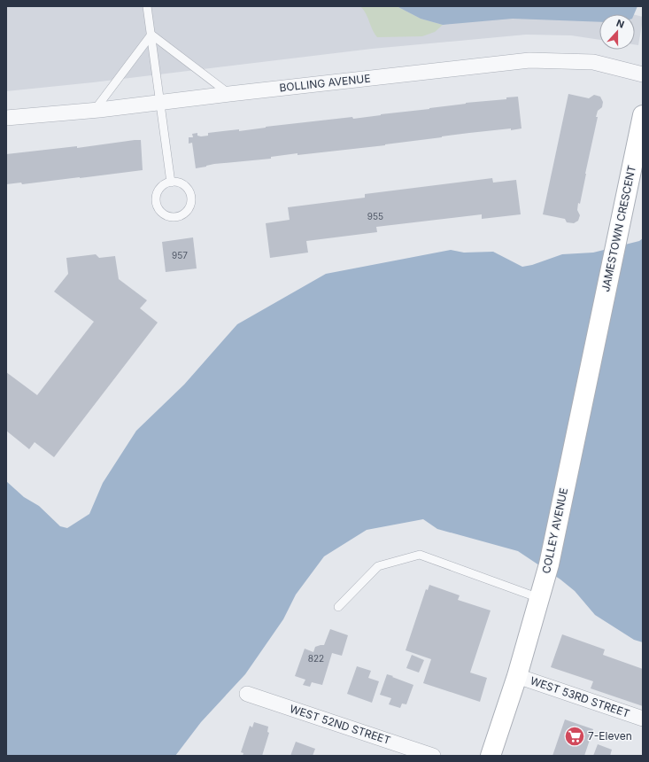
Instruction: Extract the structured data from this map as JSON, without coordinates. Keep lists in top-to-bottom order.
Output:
{
  "streets": {
    "main road": ["JAMESTOWN CRESCENT", "COLLEY AVENUE"],
    "street": ["BOLLING AVENUE", "WEST 53RD STREET", "WEST 52ND STREET"]
  },
  "crossings": [
    ["JAMESTOWN CRESCENT", "COLLEY AVENUE"],
    ["COLLEY AVENUE", "WEST 53RD STREET"]
  ],
  "places": {
    "supermarket": ["7-Eleven"]
  },
  "house_numbers": ["955", "957", "822"],
  "north": "top"
}
